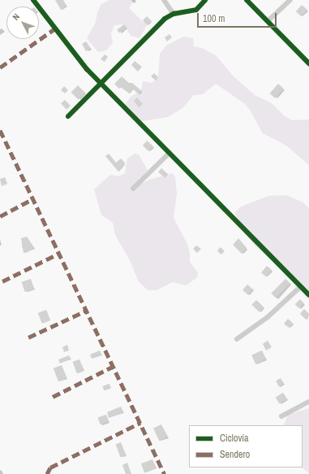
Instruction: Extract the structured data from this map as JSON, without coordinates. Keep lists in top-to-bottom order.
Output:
{
  "legend": ["Ciclovía", "Sendero"],
  "scale_bar": "100 m",
  "north": "top left"
}
